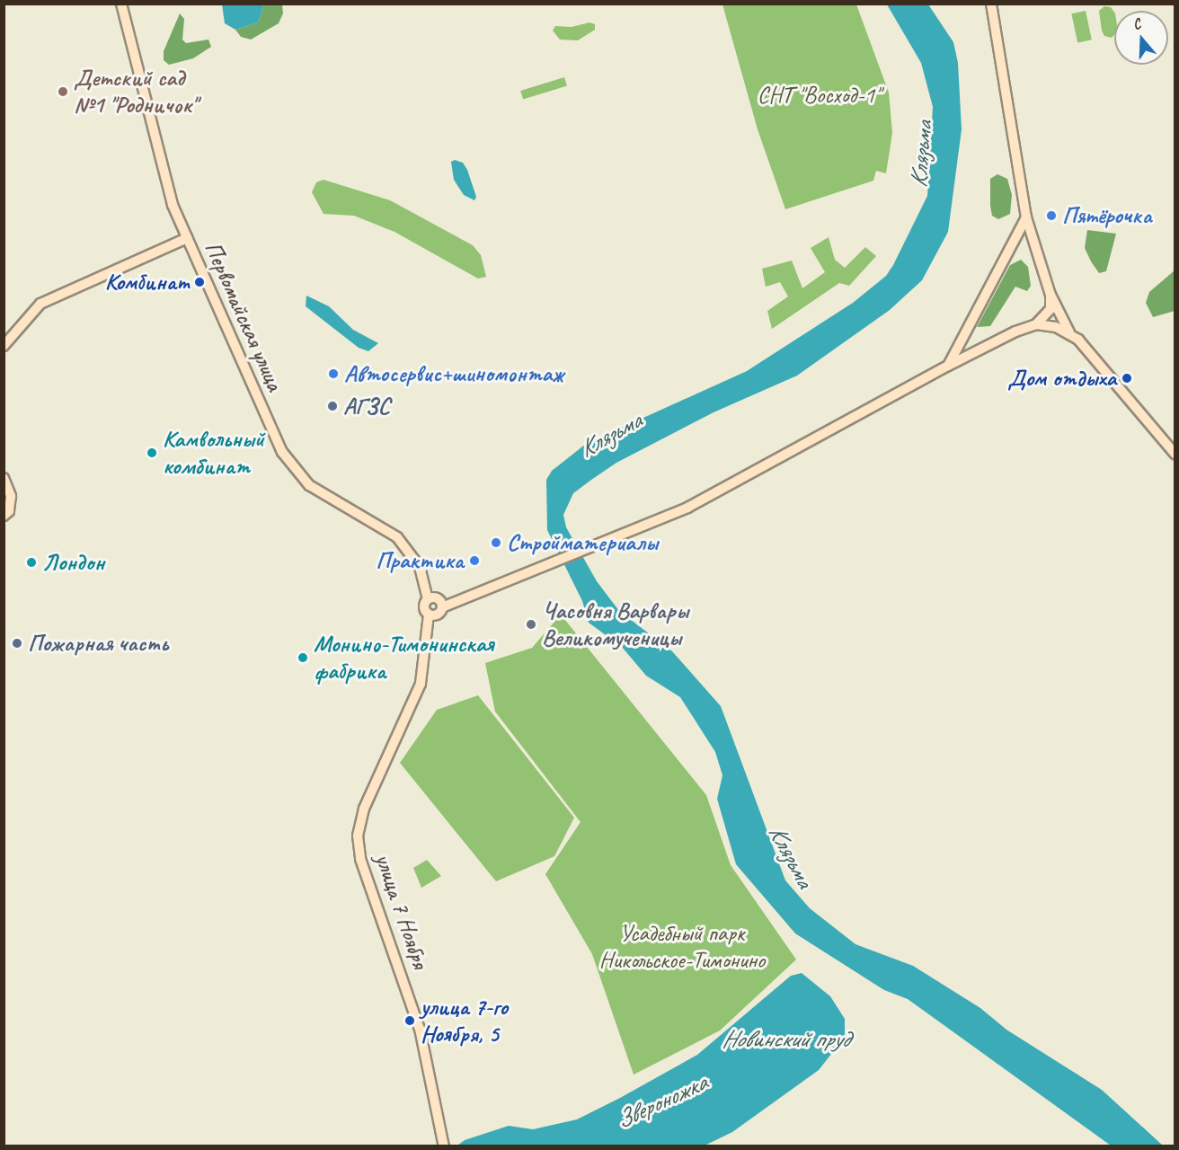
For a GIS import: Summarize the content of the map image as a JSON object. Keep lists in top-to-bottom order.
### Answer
{
  "streets": {
    "main road": ["Первомайская улица", "улица 7 Ноября"]
  },
  "crossings": [
    ["Первомайская улица", "улица 7 Ноября"]
  ],
  "water": ["Клязьма", "Новинский пруд", "Звероножка"],
  "parks": ["СНТ \"Восход-1\"", "Усадебный парк Никольское-Тимонино"],
  "places": [
    "Детский сад №1 \"Родничок\"",
    "Пятёрочка",
    "Комбинат",
    "Автосервис+шиномонтаж",
    "Дом отдыха",
    "АГЗС",
    "Камвольный комбинат",
    "Стройматериалы",
    "Практика",
    "Лондон",
    "Часовня Варвары Великомученицы",
    "Пожарная часть",
    "Монино-Тимонинская фабрика",
    "улица 7-го Ноября, 5"
  ],
  "north": "top"
}
